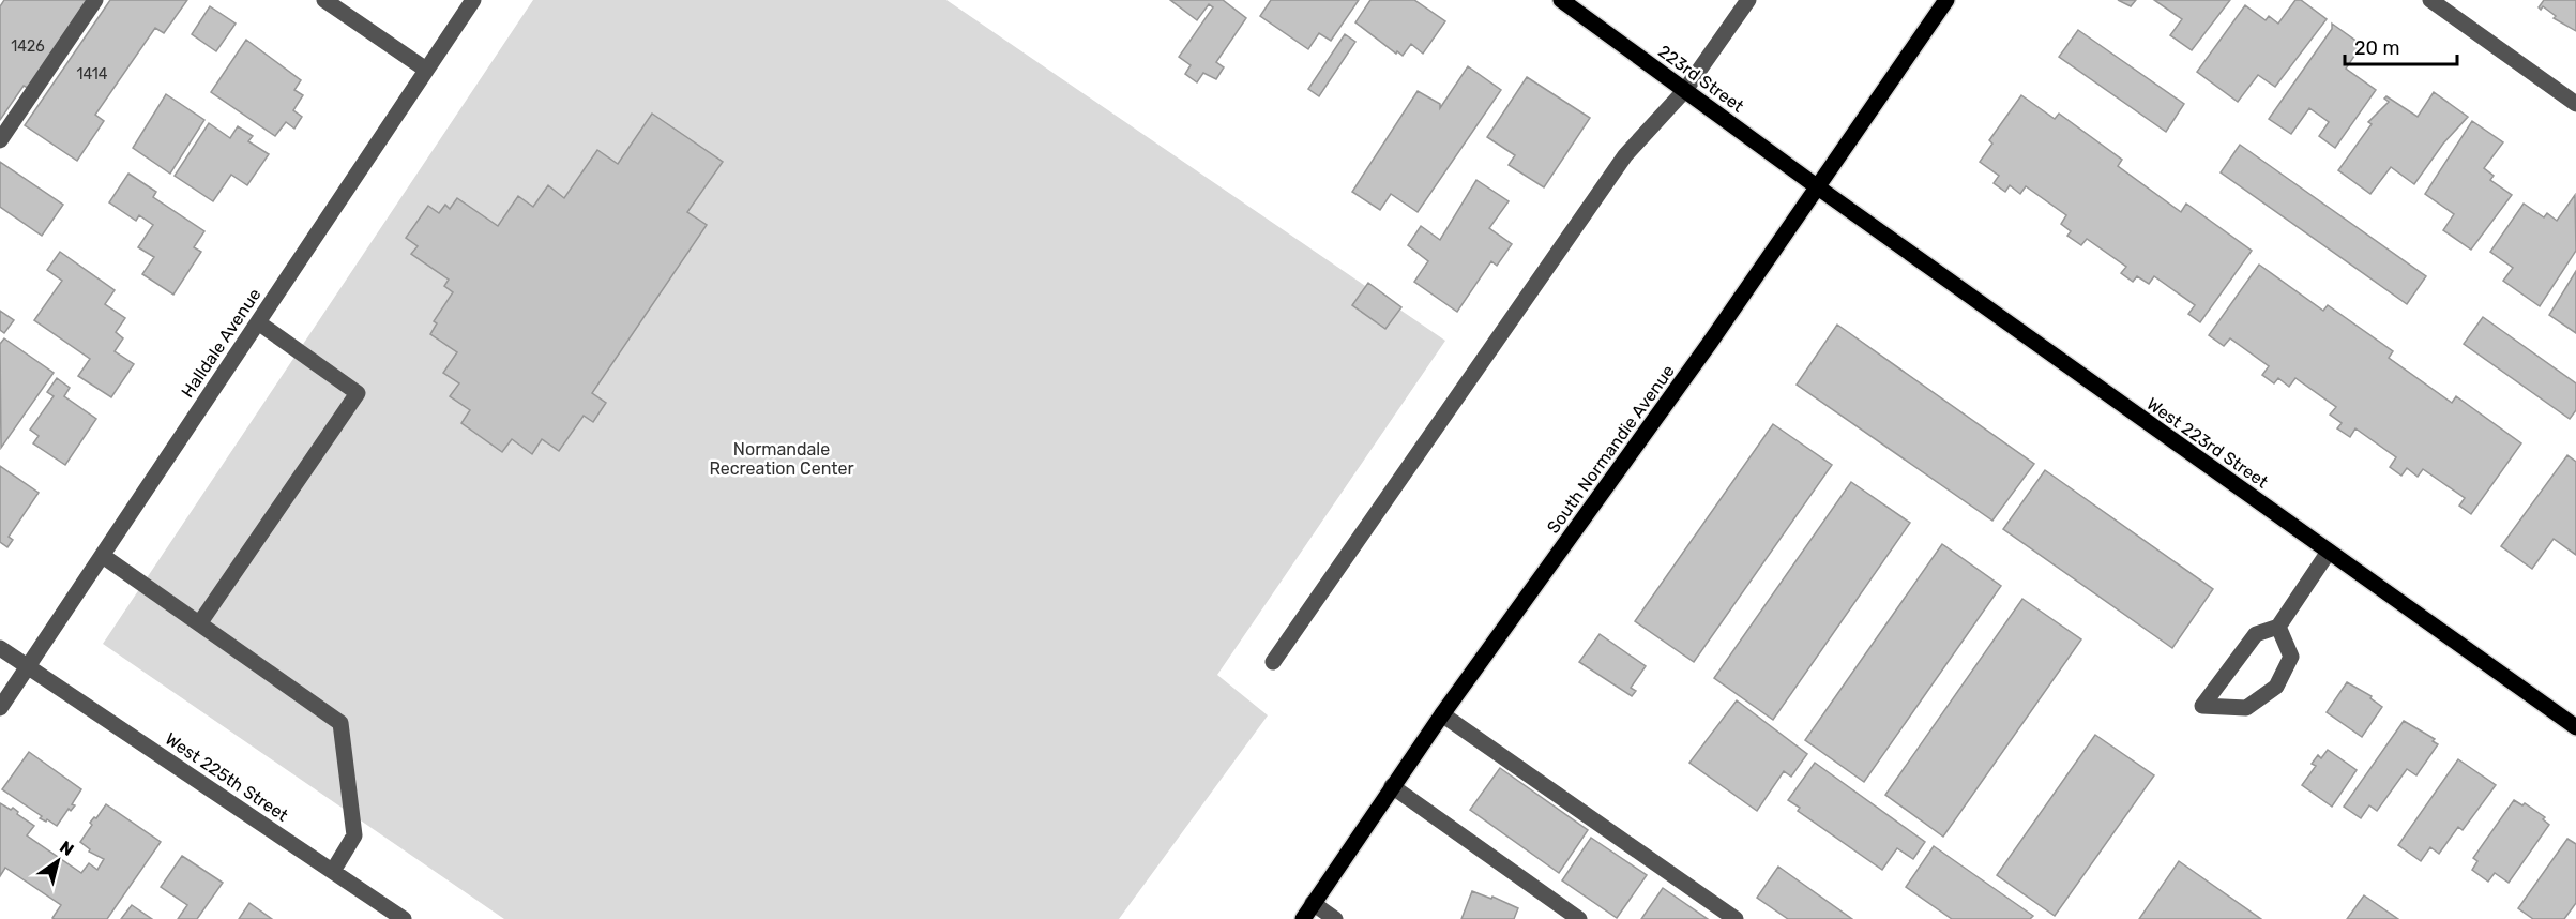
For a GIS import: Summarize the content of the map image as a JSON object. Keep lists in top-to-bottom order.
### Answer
{
  "streets": {
    "main road": ["223rd Street", "West 223rd Street", "South Normandie Avenue"],
    "street": ["Halldale Avenue", "West 225th Street"]
  },
  "crossings": [
    ["223rd Street", "West 223rd Street"],
    ["223rd Street", "South Normandie Avenue"],
    ["Halldale Avenue", "West 225th Street"],
    ["West 223rd Street", "South Normandie Avenue"]
  ],
  "parks": ["Normandale Recreation Center"],
  "house_numbers": ["1426", "1414"],
  "scale_bar": "20 m",
  "north": "top right"
}
